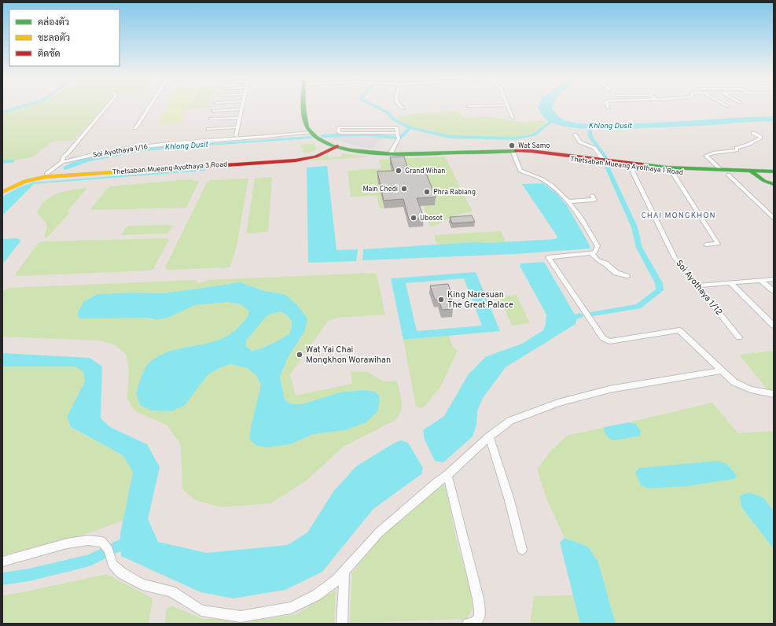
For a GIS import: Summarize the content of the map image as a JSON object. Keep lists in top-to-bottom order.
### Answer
{
  "streets": {
    "main road": ["Thetsaban Mueang Ayothaya 1 Road", "Thetsaban Mueang Ayothaya 3 Road"],
    "street": ["Soi Ayothaya 1/16", "Soi Ayothaya 1/12"]
  },
  "crossings": [
    ["Soi Ayothaya 1/16", "Thetsaban Mueang Ayothaya 1 Road"],
    ["Thetsaban Mueang Ayothaya 1 Road", "Thetsaban Mueang Ayothaya 3 Road"],
    ["Thetsaban Mueang Ayothaya 1 Road", "Soi Ayothaya 1/12"]
  ],
  "districts": ["CHAI MONGKHON"],
  "water": ["Khlong Dusit"],
  "places": [
    "Wat Samo",
    "Grand Wihan",
    "Main Chedi",
    "Phra Rabiang",
    "Ubosot",
    "King Naresuan The Great Palace",
    "Wat Yai Chai Mongkhon Worawihan"
  ],
  "legend": ["คล่องตัว", "ชะลอตัว", "ติดขัด"]
}
